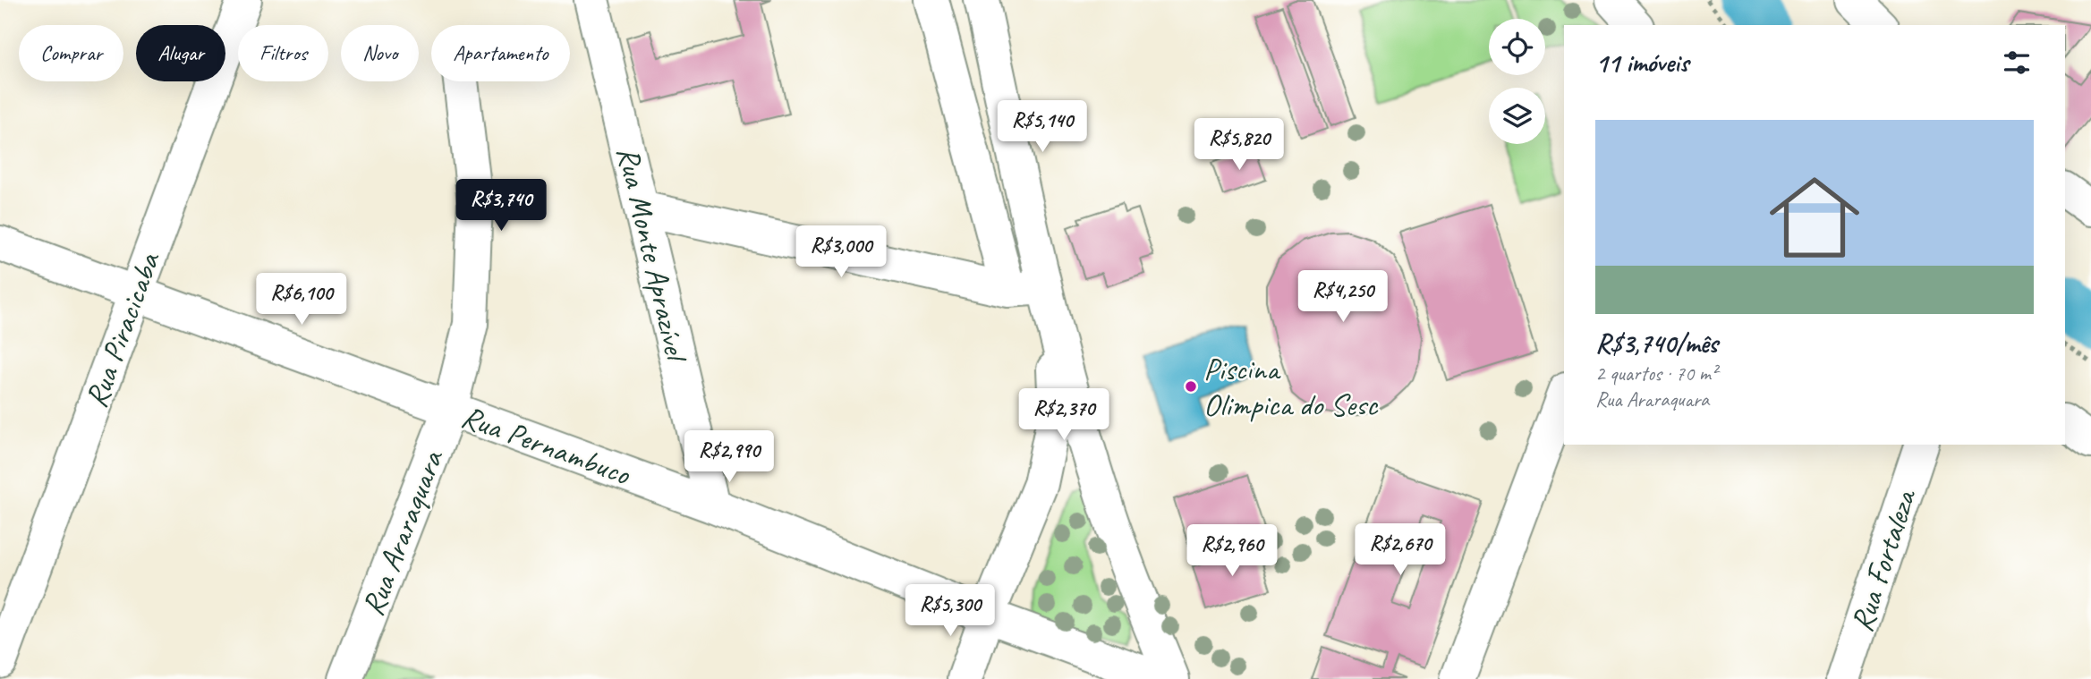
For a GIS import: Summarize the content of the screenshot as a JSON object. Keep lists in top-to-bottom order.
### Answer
{
  "streets": {
    "street": [
      "Rua Monte Aprazível",
      "Rua Piracicaba",
      "Rua Pernambuco",
      "Rua Araraquara",
      "Rua Fortaleza"
    ]
  },
  "crossings": [
    ["Rua Monte Aprazível", "Rua Pernambuco"],
    ["Rua Piracicaba", "Rua Pernambuco"],
    ["Rua Pernambuco", "Rua Araraquara"]
  ],
  "places": ["Piscina Olimpica do Sesc"],
  "page": {
    "chip": [
      "Comprar",
      "Alugar",
      "Filtros",
      "Novo",
      "Apartamento"
    ],
    "heading": "11 imóveis",
    "price": [
      "R$5,140",
      "R$5,820",
      "R$3,740",
      "R$3,000",
      "R$4,250",
      "R$6,100",
      "R$2,370",
      "R$2,990",
      "R$2,670",
      "R$2,960",
      "R$5,300"
    ],
    "list": [
      {
        "name": "R$3,740/mês",
        "note": "2 quartos · 70 m² · Rua Araraquara"
      }
    ]
  }
}
